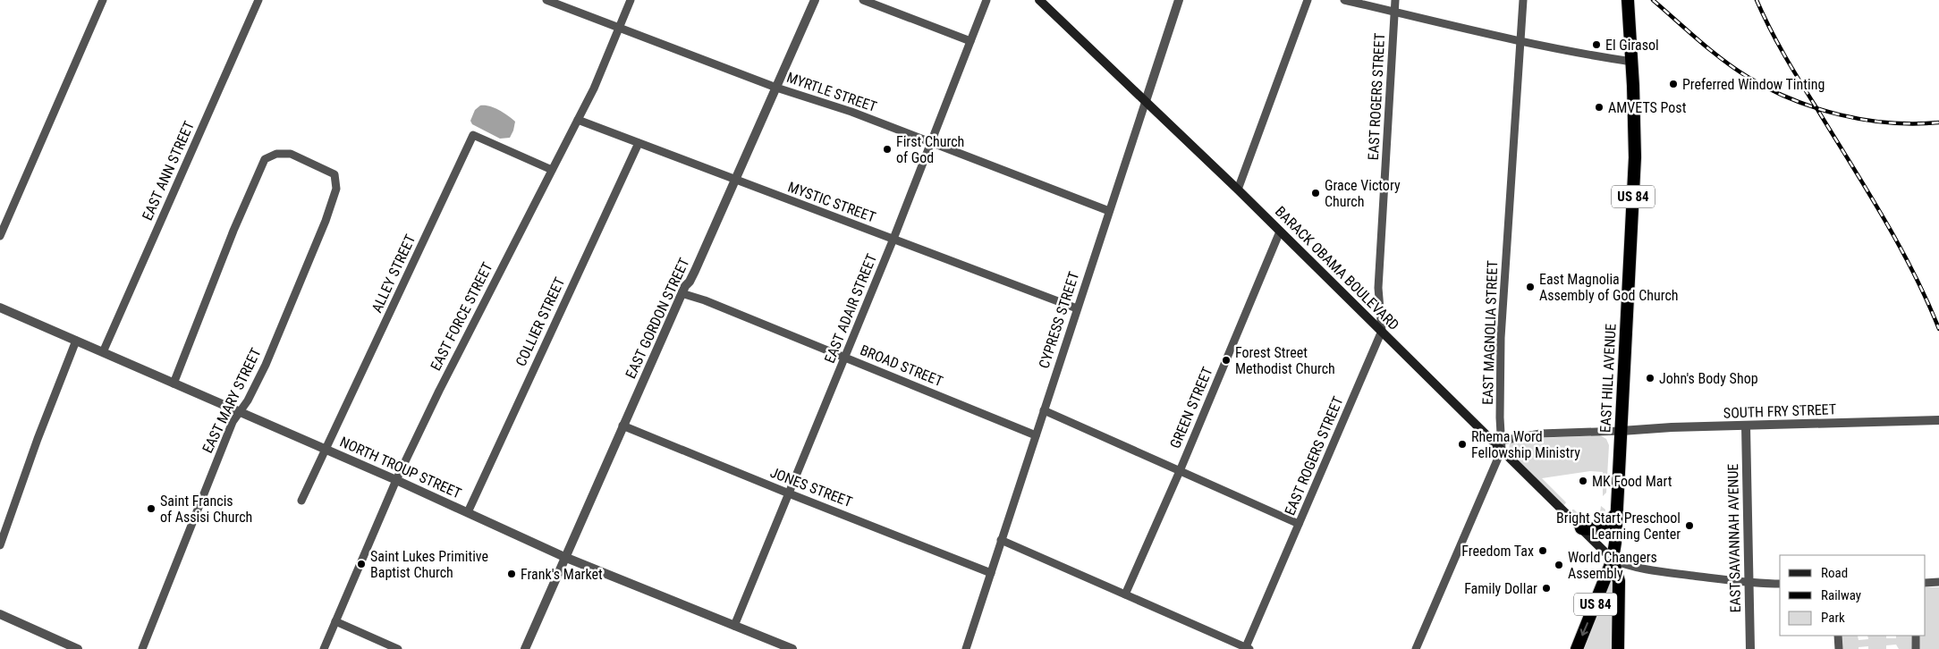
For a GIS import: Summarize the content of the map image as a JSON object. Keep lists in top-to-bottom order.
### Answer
{
  "streets": {
    "highway": ["US 84", "EAST HILL AVENUE"],
    "main road": ["BARACK OBAMA BOULEVARD"],
    "street": [
      "MYRTLE STREET",
      "EAST ROGERS STREET",
      "EAST ANN STREET",
      "MYSTIC STREET",
      "ALLEY STREET",
      "EAST ADAIR STREET",
      "EAST FORCE STREET",
      "EAST GORDON STREET",
      "CYPRESS STREET",
      "COLLIER STREET",
      "EAST MAGNOLIA STREET",
      "BROAD STREET",
      "EAST MARY STREET",
      "GREEN STREET",
      "SOUTH FRY STREET",
      "NORTH TROUP STREET",
      "JONES STREET",
      "EAST SAVANNAH AVENUE"
    ]
  },
  "crossings": [
    ["MYRTLE STREET", "EAST ADAIR STREET"],
    ["MYRTLE STREET", "EAST FORCE STREET"],
    ["MYRTLE STREET", "EAST GORDON STREET"],
    ["MYRTLE STREET", "CYPRESS STREET"],
    ["EAST ROGERS STREET", "BARACK OBAMA BOULEVARD"],
    ["EAST ANN STREET", "NORTH TROUP STREET"],
    ["US 84", "BARACK OBAMA BOULEVARD"],
    ["US 84", "EAST HILL AVENUE"],
    ["MYSTIC STREET", "EAST ADAIR STREET"],
    ["MYSTIC STREET", "EAST FORCE STREET"],
    ["MYSTIC STREET", "EAST GORDON STREET"],
    ["MYSTIC STREET", "CYPRESS STREET"],
    ["MYSTIC STREET", "COLLIER STREET"],
    ["BARACK OBAMA BOULEVARD", "CYPRESS STREET"],
    ["BARACK OBAMA BOULEVARD", "EAST MAGNOLIA STREET"],
    ["BARACK OBAMA BOULEVARD", "EAST HILL AVENUE"],
    ["BARACK OBAMA BOULEVARD", "GREEN STREET"],
    ["ALLEY STREET", "EAST FORCE STREET"],
    ["ALLEY STREET", "NORTH TROUP STREET"],
    ["EAST ADAIR STREET", "BROAD STREET"],
    ["EAST ADAIR STREET", "NORTH TROUP STREET"],
    ["EAST ADAIR STREET", "JONES STREET"],
    ["EAST FORCE STREET", "NORTH TROUP STREET"],
    ["EAST GORDON STREET", "BROAD STREET"],
    ["EAST GORDON STREET", "NORTH TROUP STREET"],
    ["EAST GORDON STREET", "JONES STREET"],
    ["CYPRESS STREET", "BROAD STREET"],
    ["CYPRESS STREET", "JONES STREET"],
    ["COLLIER STREET", "NORTH TROUP STREET"],
    ["EAST HILL AVENUE", "SOUTH FRY STREET"],
    ["EAST MARY STREET", "NORTH TROUP STREET"],
    ["SOUTH FRY STREET", "EAST SAVANNAH AVENUE"]
  ],
  "places": [
    "El Girasol",
    "Preferred Window Tinting",
    "AMVETS Post",
    "First Church of God",
    "Grace Victory Church",
    "East Magnolia Assembly of God Church",
    "Forest Street Methodist Church",
    "John's Body Shop",
    "Rhema Word Fellowship Ministry",
    "MK Food Mart",
    "Saint Francis of Assisi Church",
    "Bright Start Preschool Learning Center",
    "Freedom Tax",
    "Saint Lukes Primitive Baptist Church",
    "World Changers Assembly",
    "Frank's Market",
    "Family Dollar"
  ],
  "legend": ["Road", "Railway", "Park"]
}
